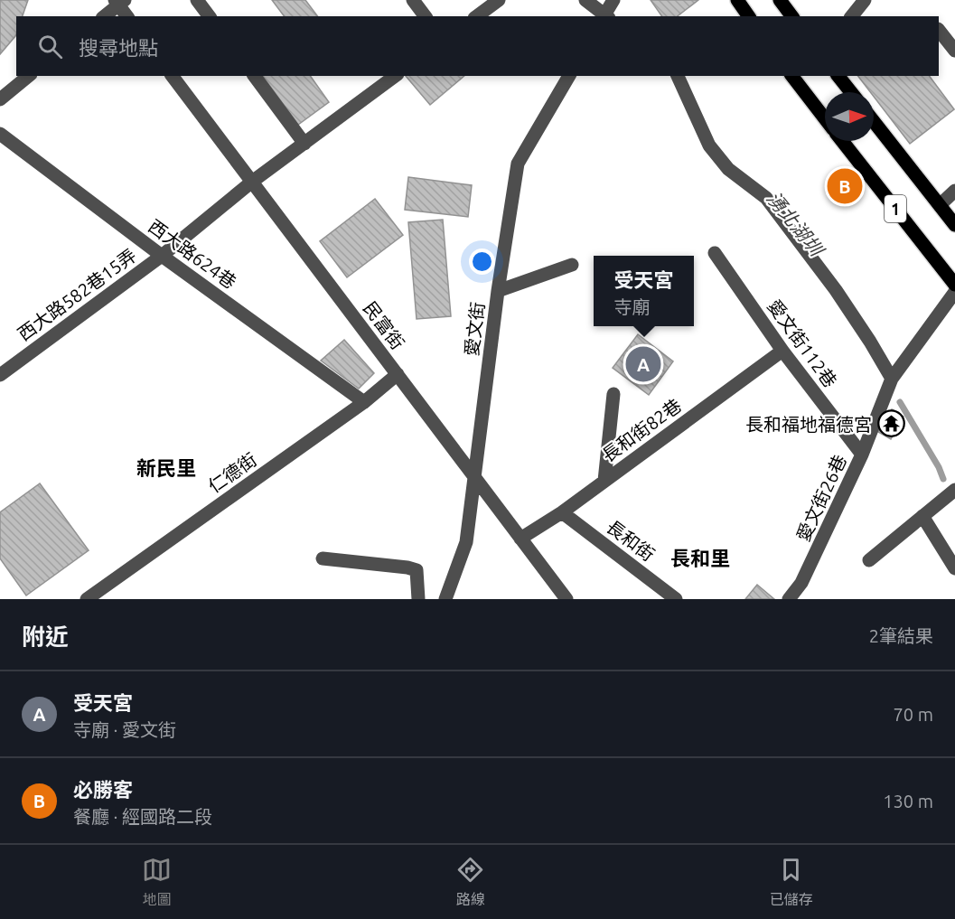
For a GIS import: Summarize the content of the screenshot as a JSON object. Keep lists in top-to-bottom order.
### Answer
{
  "streets": {
    "main road": ["1"],
    "street": [
      "西大路624巷",
      "西大路582巷15弄",
      "民富街",
      "愛文街",
      "愛文街112巷",
      "長和街82巷",
      "仁德街",
      "愛文街26巷",
      "長和街"
    ]
  },
  "crossings": [
    ["西大路624巷", "西大路582巷15弄"],
    ["西大路624巷", "仁德街"],
    ["西大路582巷15弄", "民富街"],
    ["民富街", "愛文街"],
    ["民富街", "長和街82巷"],
    ["民富街", "仁德街"],
    ["愛文街112巷", "長和街82巷"],
    ["愛文街112巷", "愛文街26巷"],
    ["長和街82巷", "長和街"]
  ],
  "districts": ["新民里", "長和里"],
  "water": ["湧北湖圳"],
  "places": {
    "temple": ["長和福地福德宮"]
  },
  "north": "right",
  "page": {
    "search": "搜尋地點",
    "pins": ["B", "A"],
    "popup": ["受天宮", "寺廟"],
    "heading": ["附近", "2筆結果"],
    "list": [
      {
        "mark": "A",
        "name": "受天宮",
        "note": "寺廟 · 愛文街",
        "value": "70 m"
      },
      {
        "mark": "B",
        "name": "必勝客",
        "note": "餐廳 · 經國路二段",
        "value": "130 m"
      }
    ],
    "nav": ["地圖", "路線", "已儲存"]
  }
}
